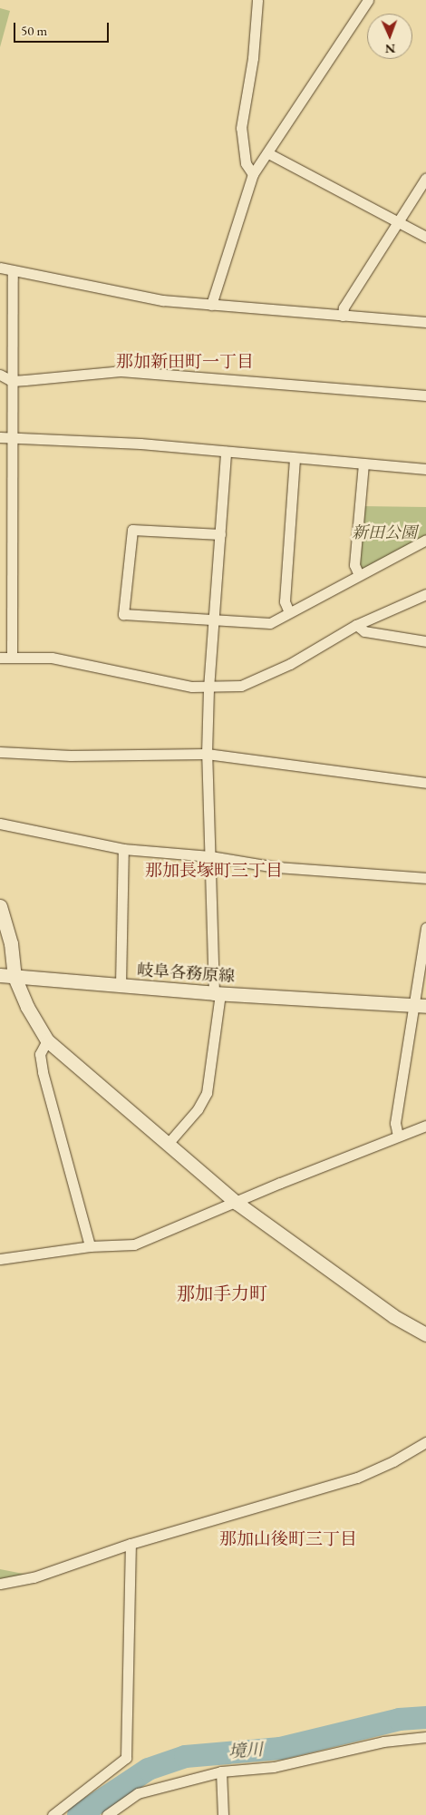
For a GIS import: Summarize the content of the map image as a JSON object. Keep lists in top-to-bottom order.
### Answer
{
  "streets": {
    "street": ["岐阜各務原線"]
  },
  "districts": [
    "那加新田町一丁目",
    "那加長塚町三丁目",
    "那加手力町",
    "那加山後町三丁目"
  ],
  "water": ["境川"],
  "parks": ["新田公園"],
  "scale_bar": "50 m",
  "north": "bottom"
}
